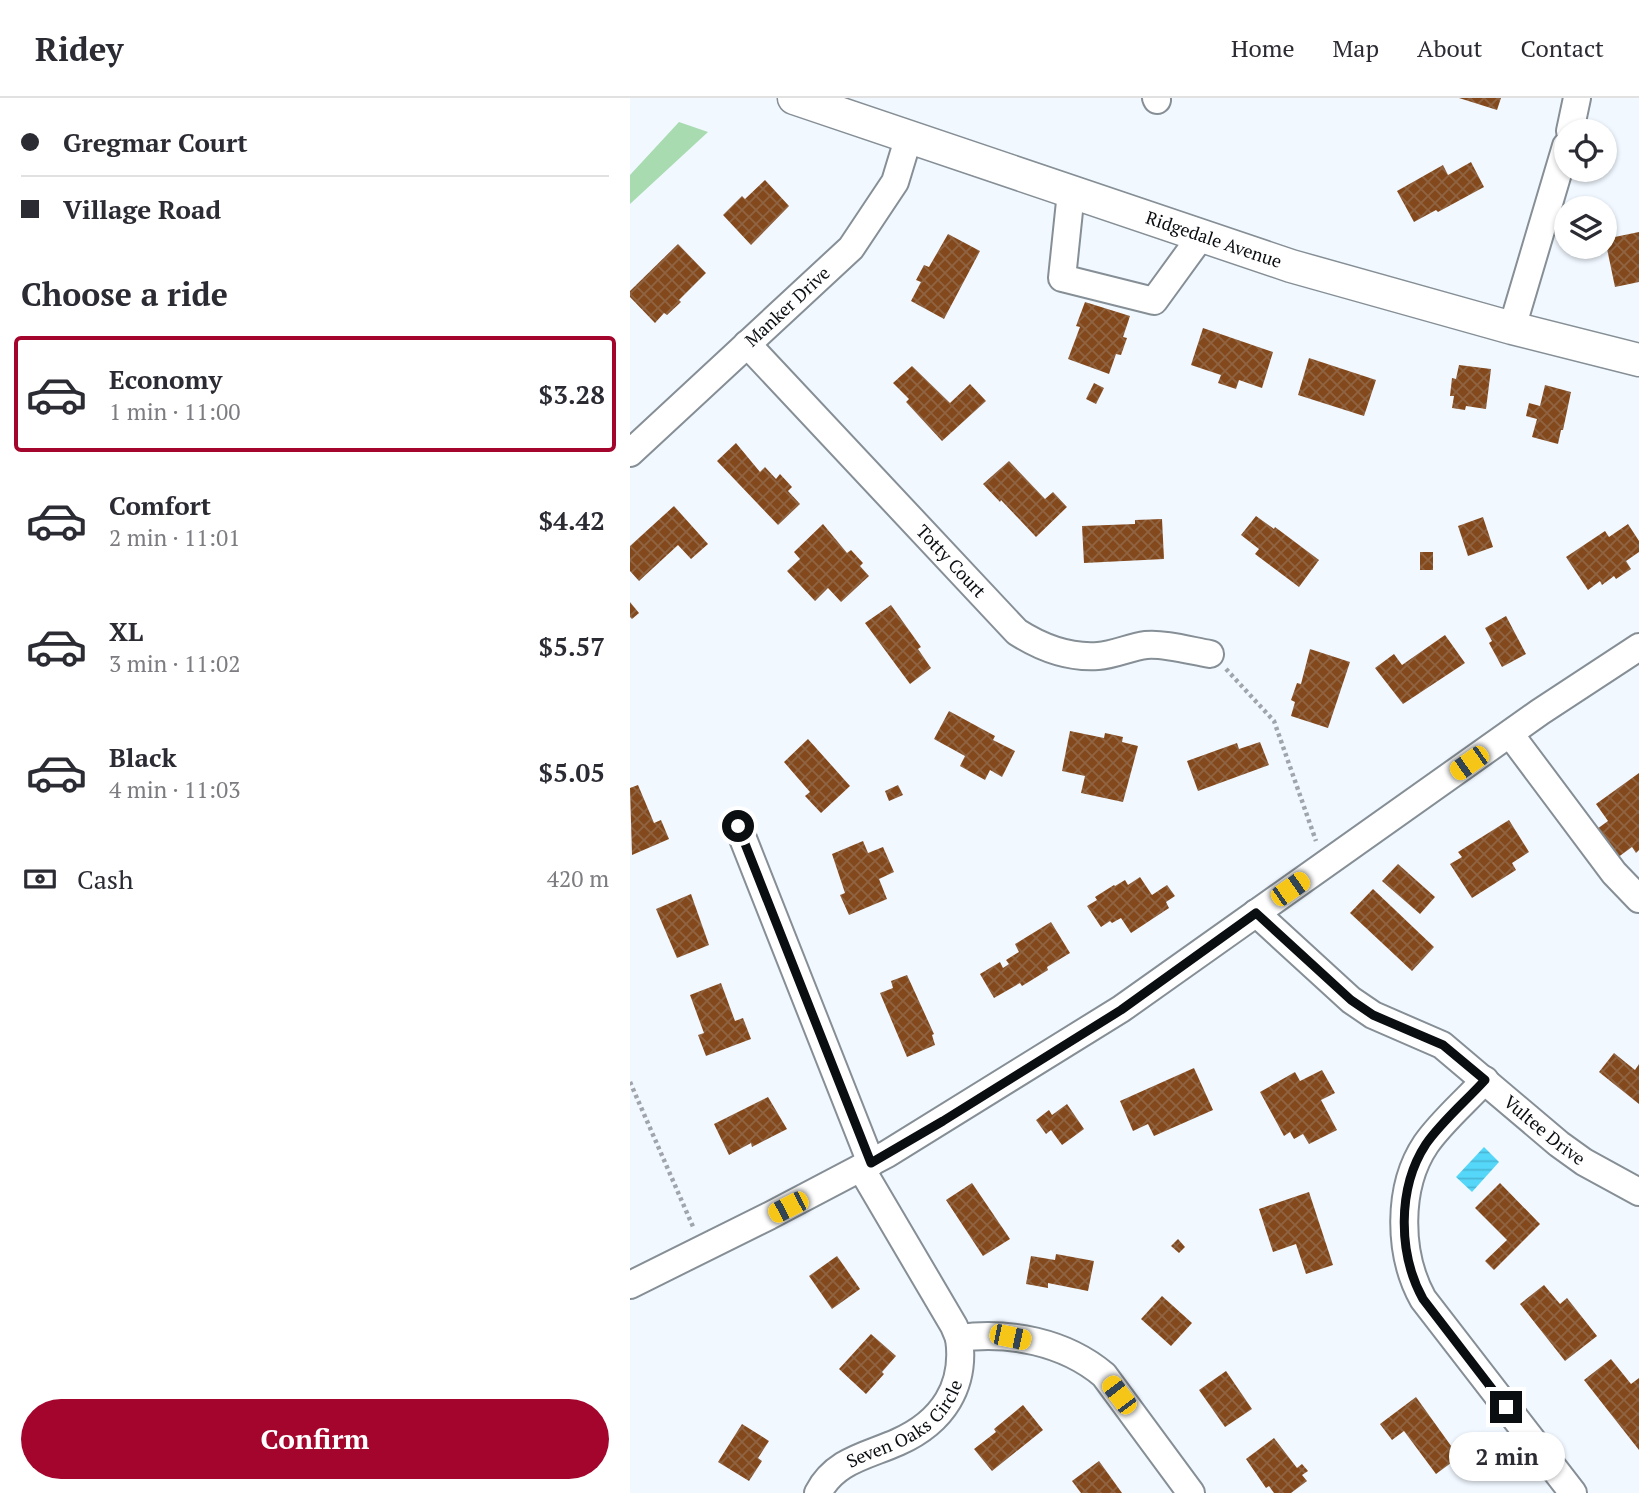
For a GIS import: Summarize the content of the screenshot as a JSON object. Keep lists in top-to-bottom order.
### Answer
{
  "streets": {
    "main road": ["Ridgedale Avenue"],
    "street": [
      "Manker Drive",
      "Totty Court",
      "Vultee Drive",
      "Seven Oaks Circle"
    ]
  },
  "crossings": [
    ["Ridgedale Avenue", "Manker Drive"],
    ["Manker Drive", "Totty Court"]
  ],
  "page": {
    "header": "Ridey",
    "nav": [
      "Home",
      "Map",
      "About",
      "Contact"
    ],
    "banner": ["Gregmar Court", "Village Road"],
    "heading": "Choose a ride",
    "list": [
      {
        "name": "Economy",
        "note": "1 min · 11:00",
        "value": "$3.28"
      },
      {
        "name": "Comfort",
        "note": "2 min · 11:01",
        "value": "$4.42"
      },
      {
        "name": "XL",
        "note": "3 min · 11:02",
        "value": "$5.57"
      },
      {
        "name": "Black",
        "note": "4 min · 11:03",
        "value": "$5.05"
      }
    ],
    "pay": ["Cash", "420 m"],
    "buttons": "Confirm",
    "bubble": "2 min"
  }
}
